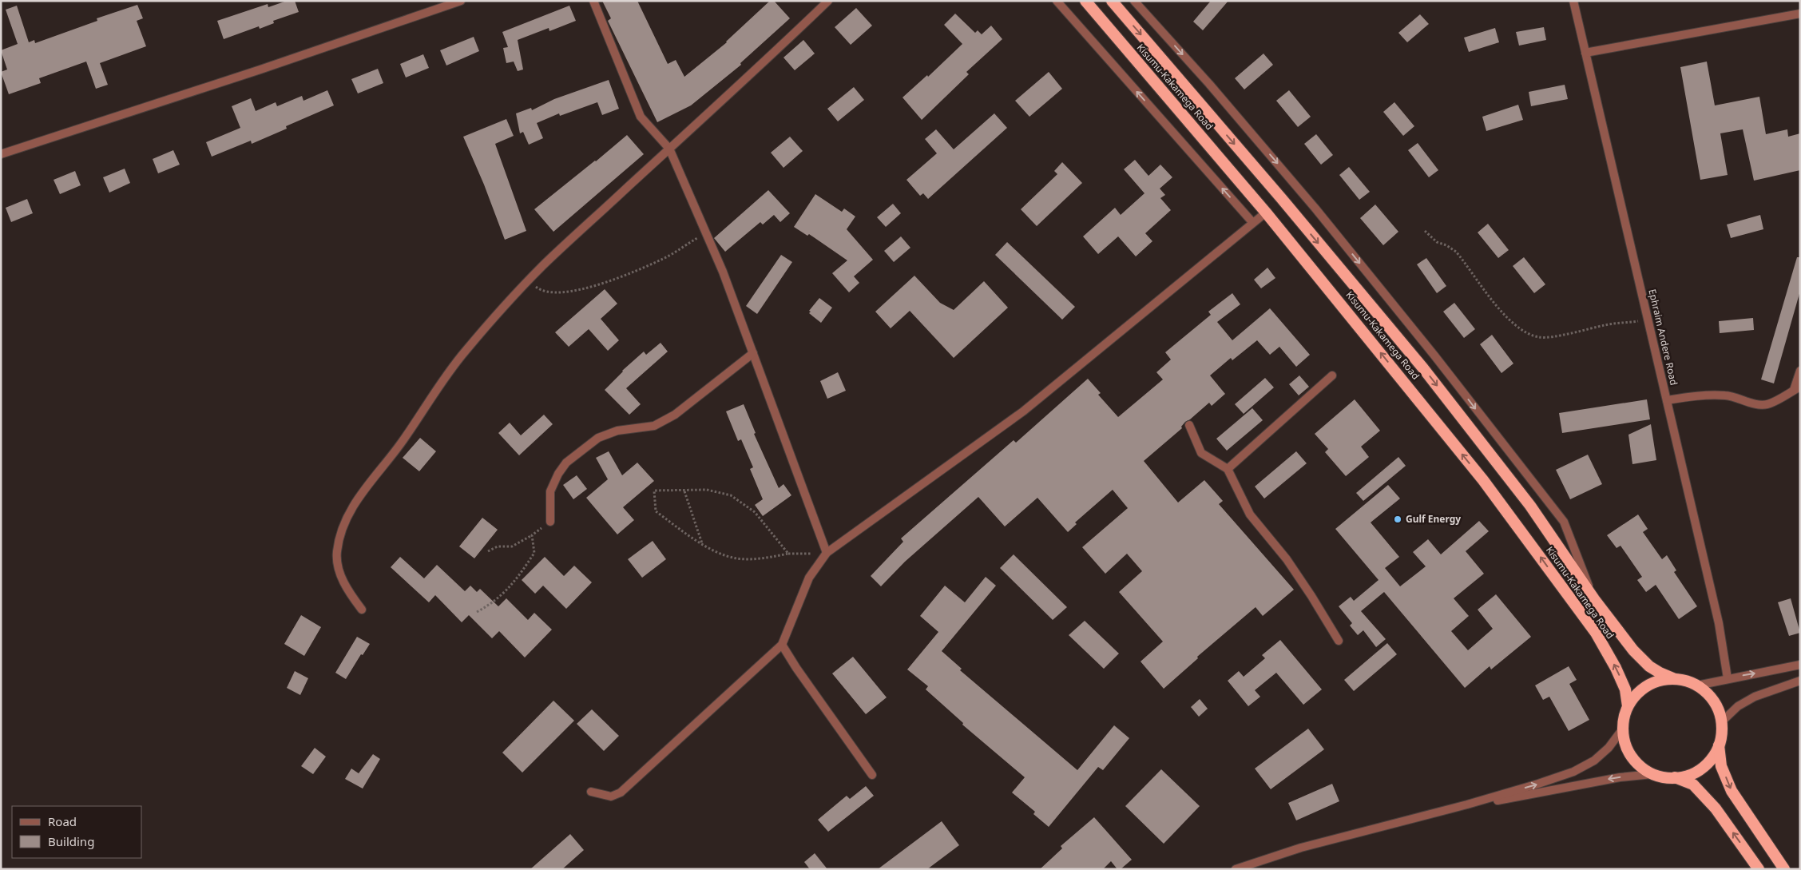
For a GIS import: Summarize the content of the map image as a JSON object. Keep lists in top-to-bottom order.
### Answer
{
  "streets": {
    "highway": ["Kisumu-Kakamega Road"],
    "street": ["Ephraim Andere Road"]
  },
  "places": ["Gulf Energy"],
  "legend": ["Road", "Building"]
}
